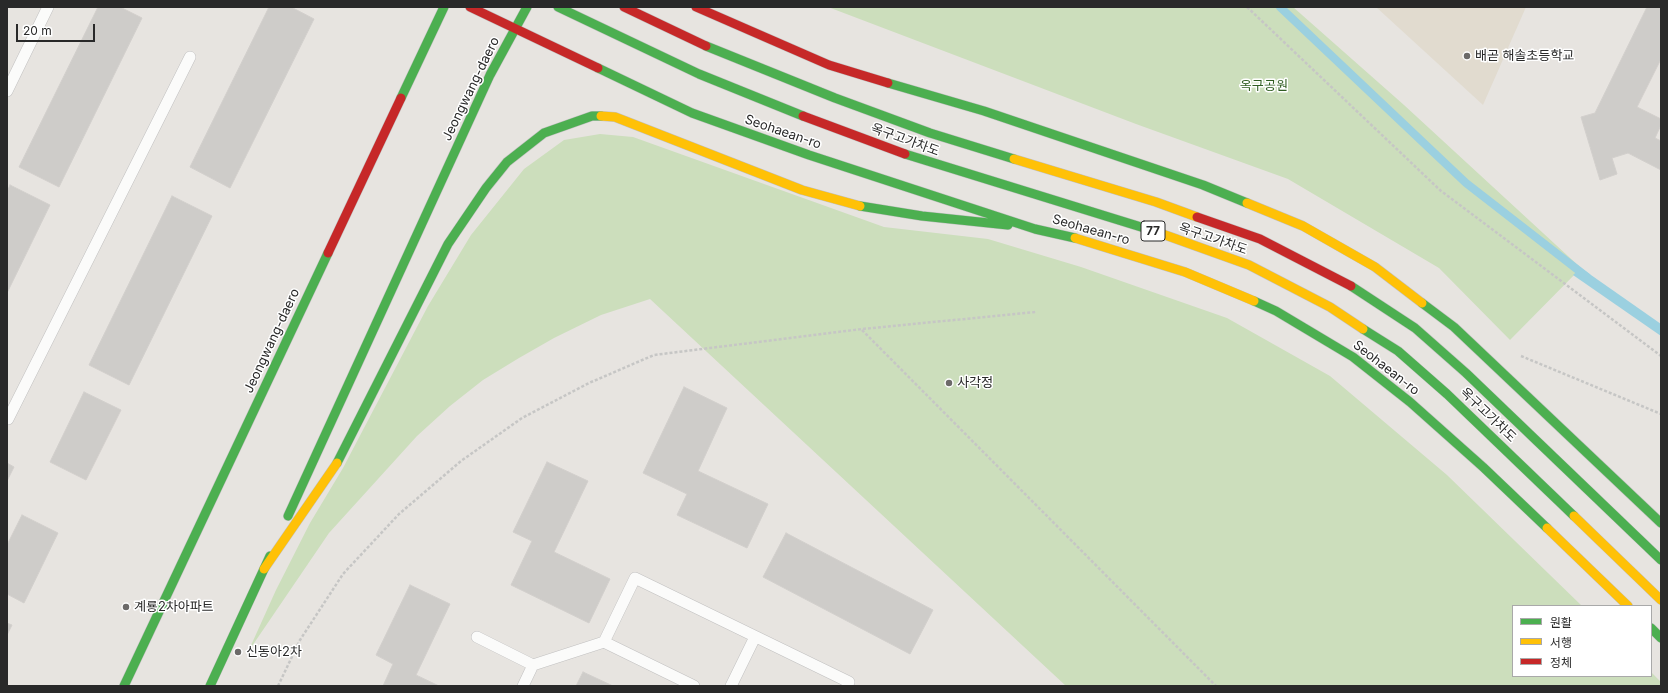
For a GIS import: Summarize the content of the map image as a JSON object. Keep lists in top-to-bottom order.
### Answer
{
  "streets": {
    "main road": [
      "Jeongwang-daero",
      "Seohaean-ro",
      "옥구고가차도",
      "77"
    ]
  },
  "crossings": [
    ["Jeongwang-daero", "Seohaean-ro"]
  ],
  "parks": ["옥구공원"],
  "places": [
    "배곧 해솔초등학교",
    "사각정",
    "계룡2차아파트",
    "신동아2차"
  ],
  "legend": ["원활", "서행", "정체"],
  "scale_bar": "20 m"
}
